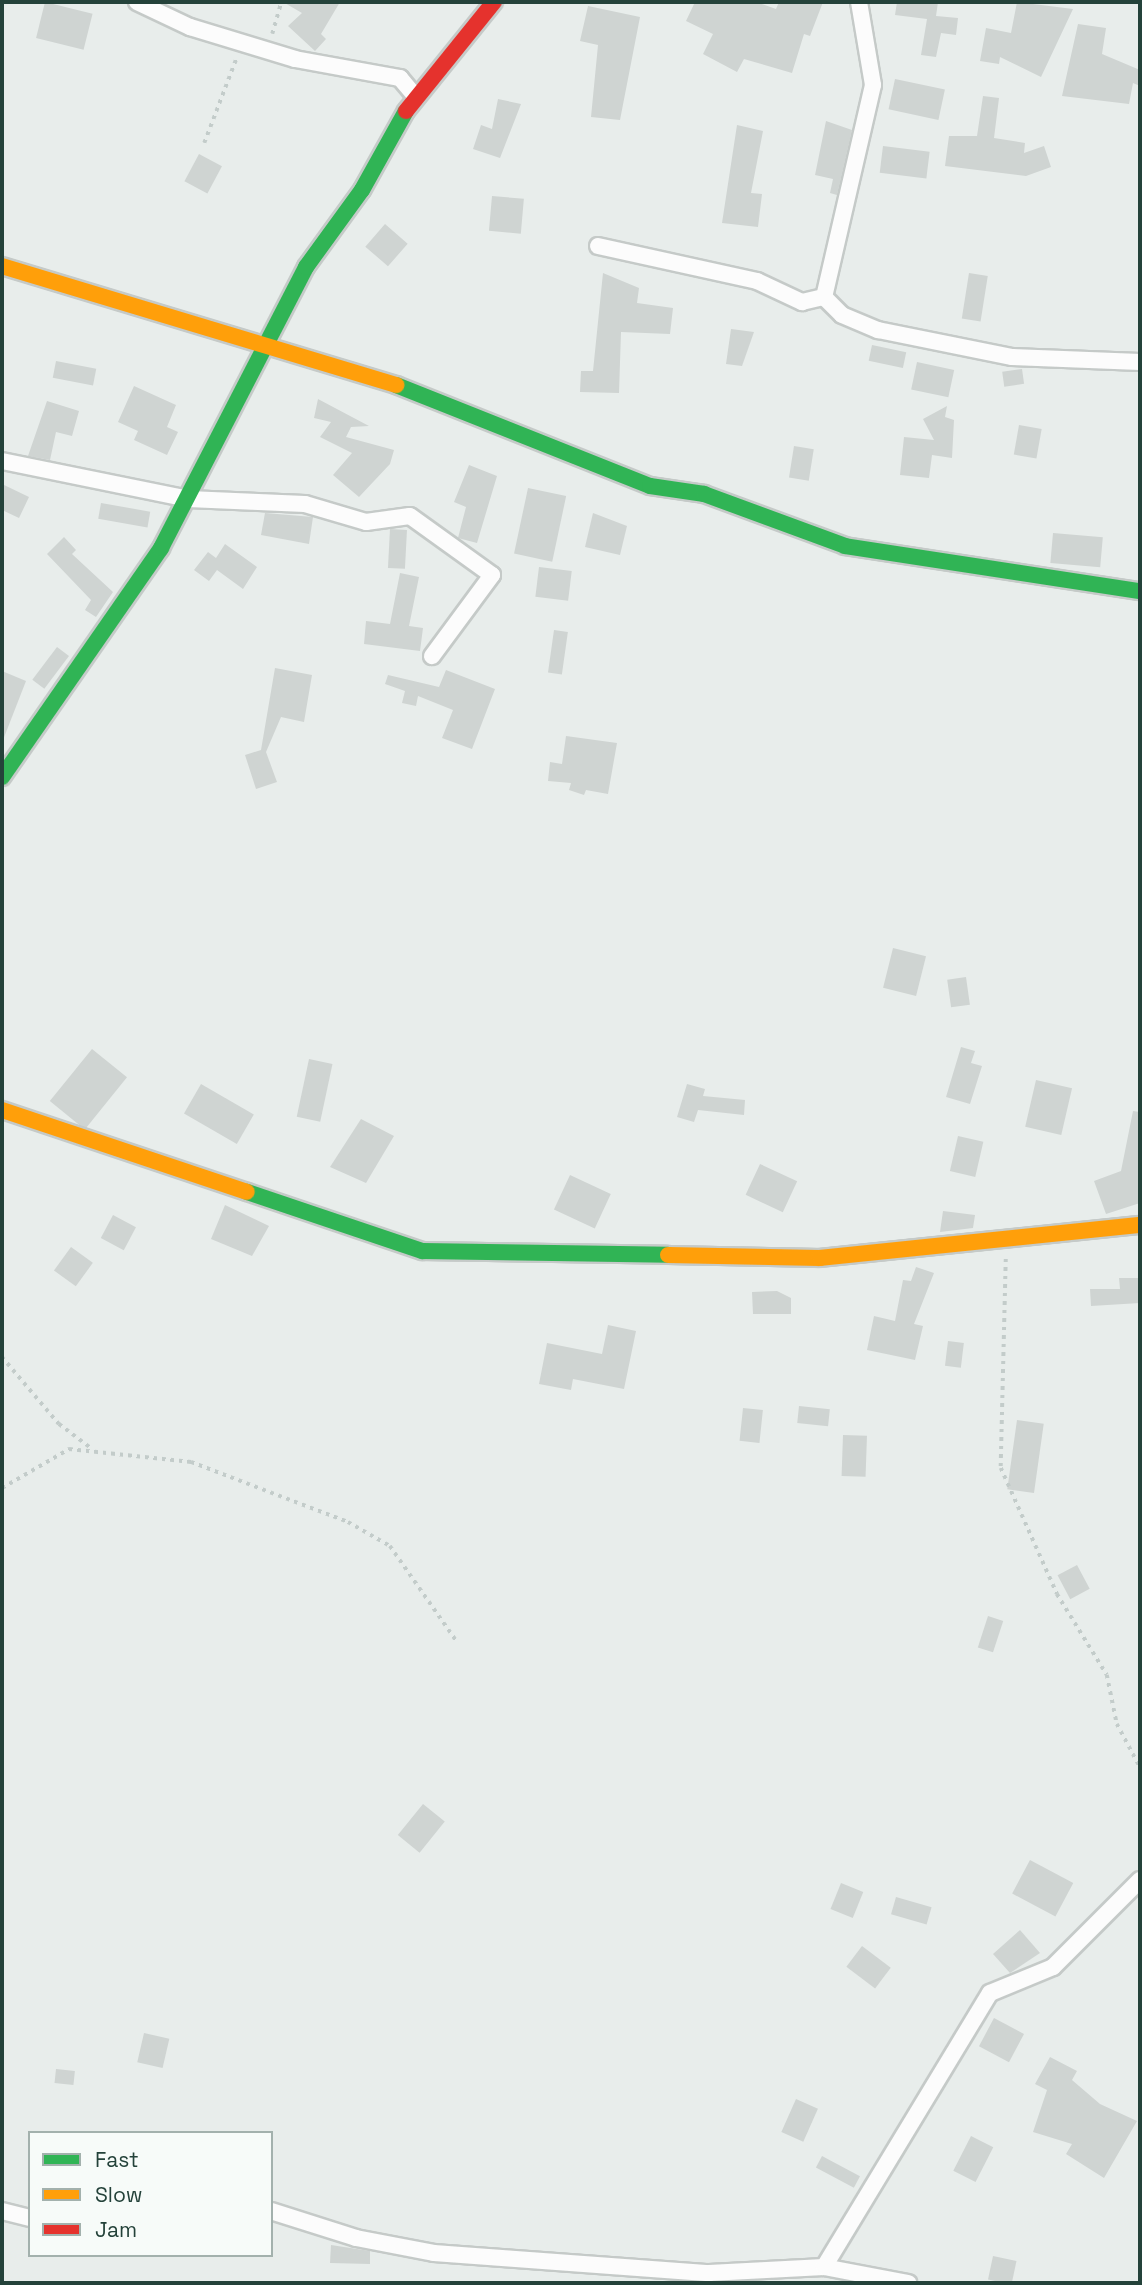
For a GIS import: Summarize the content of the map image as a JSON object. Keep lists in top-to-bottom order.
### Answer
{
  "legend": ["Fast", "Slow", "Jam"]
}
